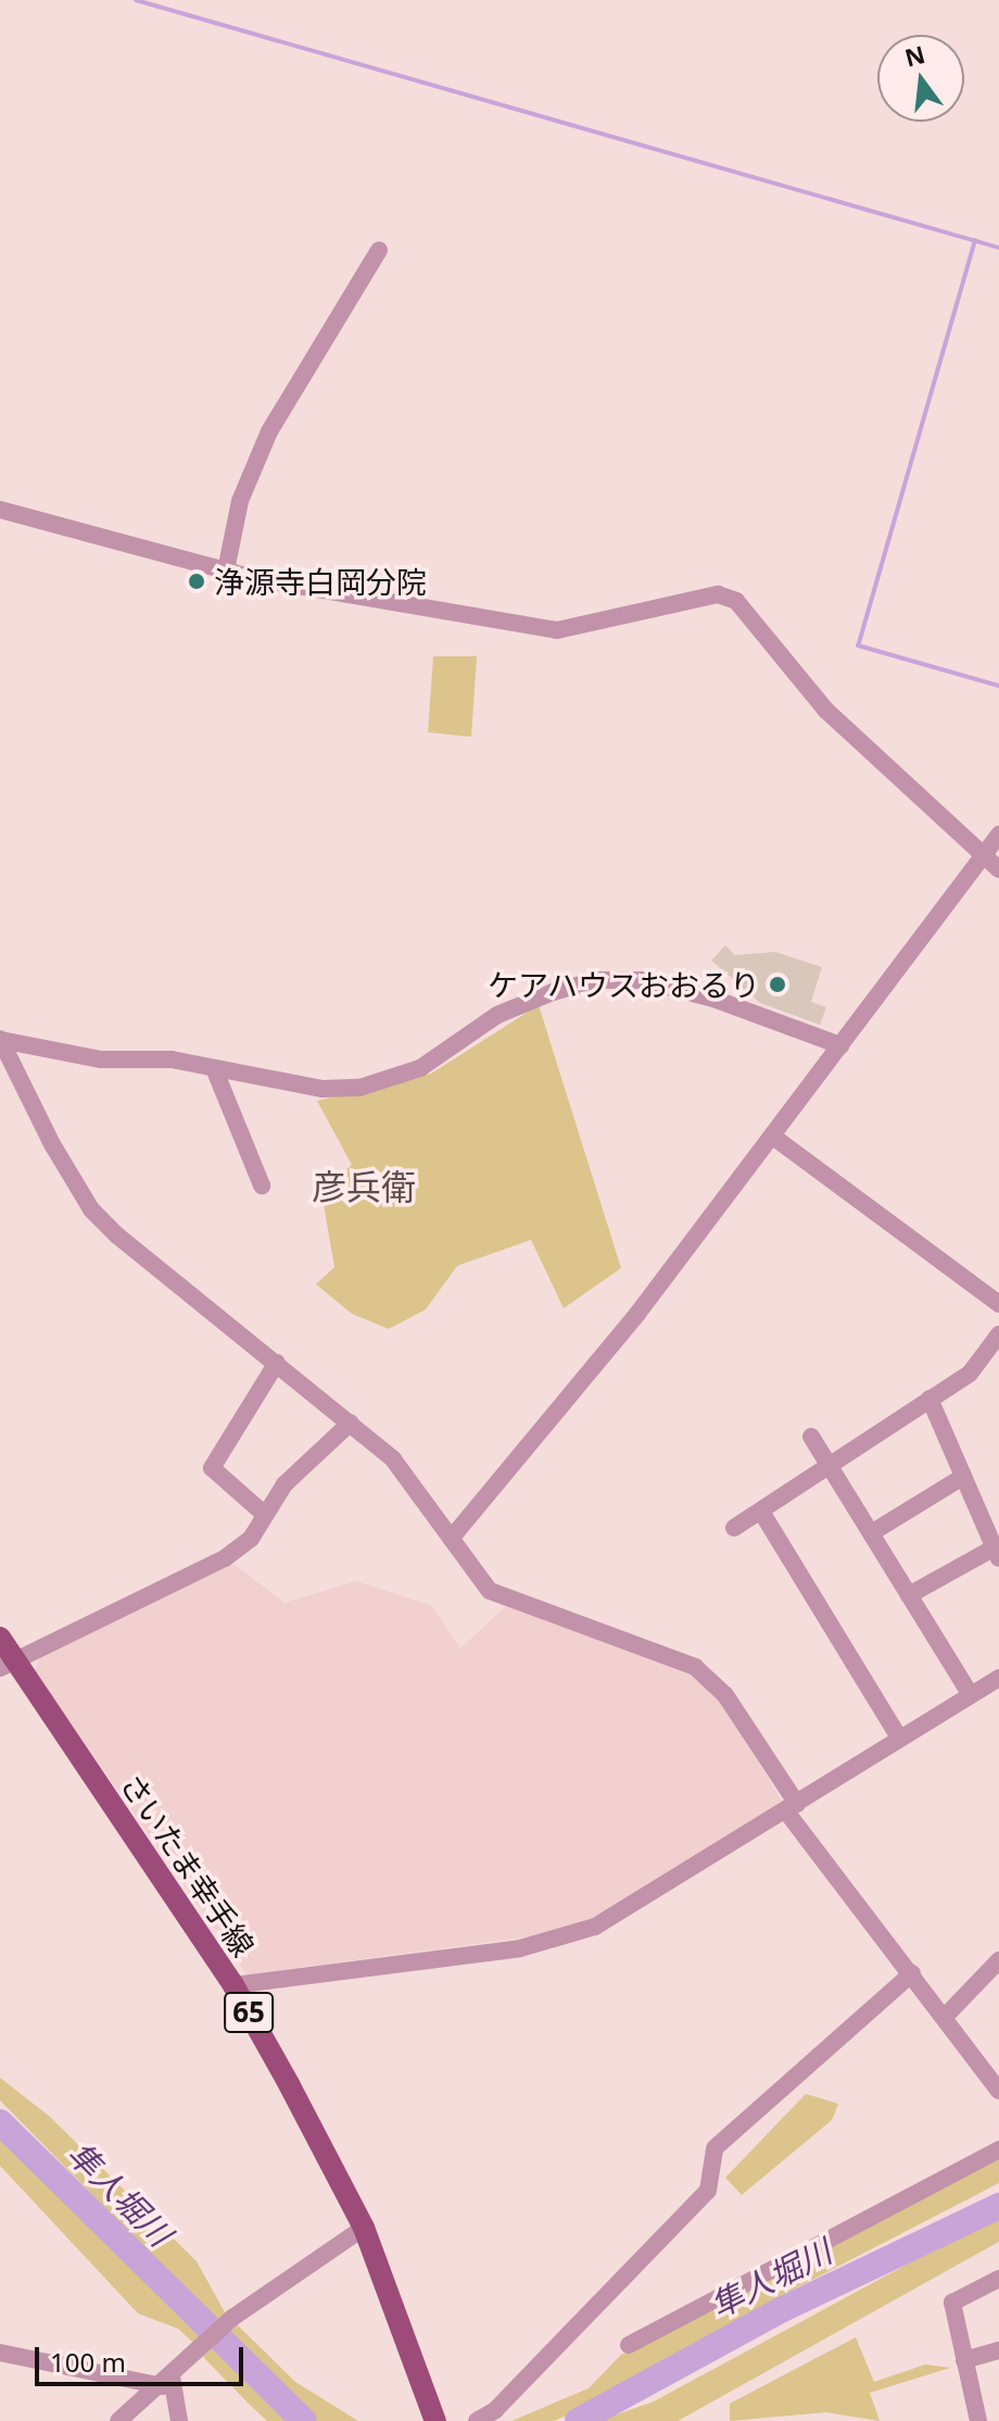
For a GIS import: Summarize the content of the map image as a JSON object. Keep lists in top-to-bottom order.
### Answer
{
  "streets": {
    "main road": ["さいたま幸手線", "65"]
  },
  "districts": ["彦兵衛"],
  "water": ["隼人堀川"],
  "places": ["浄源寺白岡分院", "ケアハウスおおるり"],
  "scale_bar": "100 m",
  "north": "top"
}
